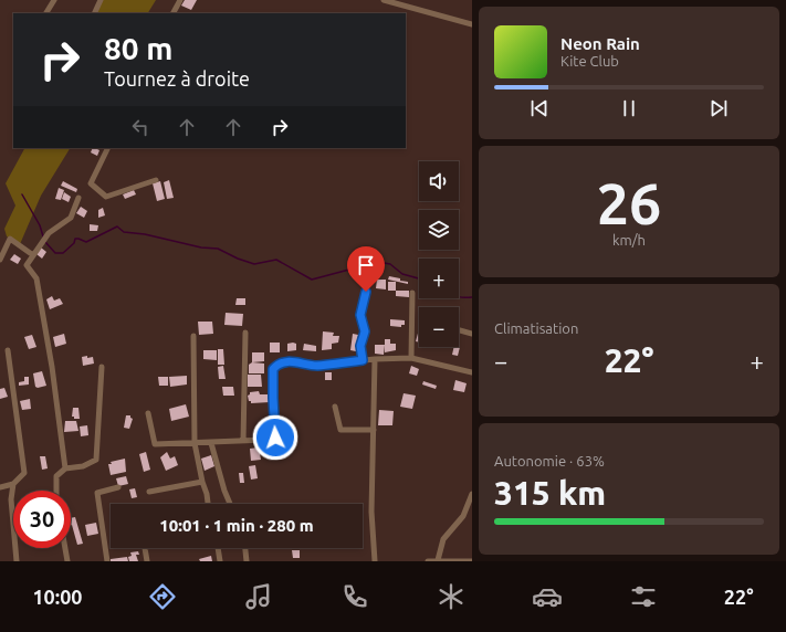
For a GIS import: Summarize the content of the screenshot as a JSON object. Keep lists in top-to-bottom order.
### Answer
{
  "page": {
    "turn": ["80 m", "Tournez à droite"],
    "song": ["Neon Rain", "Kite Club"],
    "tile": [
      ["26", "km/h"],
      "Climatisation",
      ["Autonomie · 63%", "315 km"]
    ],
    "map_buttons": ["+", "−"],
    "heat": ["−", "22°", "+"],
    "limit": "30",
    "trip": "10:01 · 1 min · 280 m",
    "tabs": ["10:00", "22°"]
  }
}
